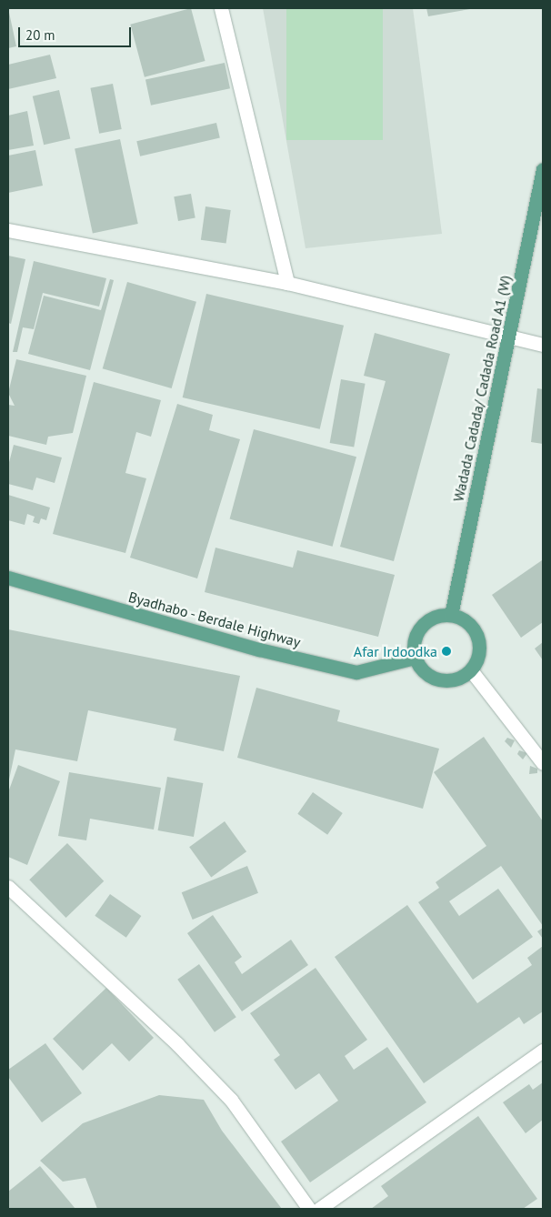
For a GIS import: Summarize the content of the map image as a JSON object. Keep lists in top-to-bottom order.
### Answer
{
  "streets": {
    "main road": ["Wadada Cadada/ Cadada Road A1 (W)", "Byadhabo - Berdale Highway"]
  },
  "crossings": [
    ["Wadada Cadada/ Cadada Road A1 (W)", "Byadhabo - Berdale Highway"]
  ],
  "places": ["Afar Irdoodka"],
  "scale_bar": "20 m"
}
